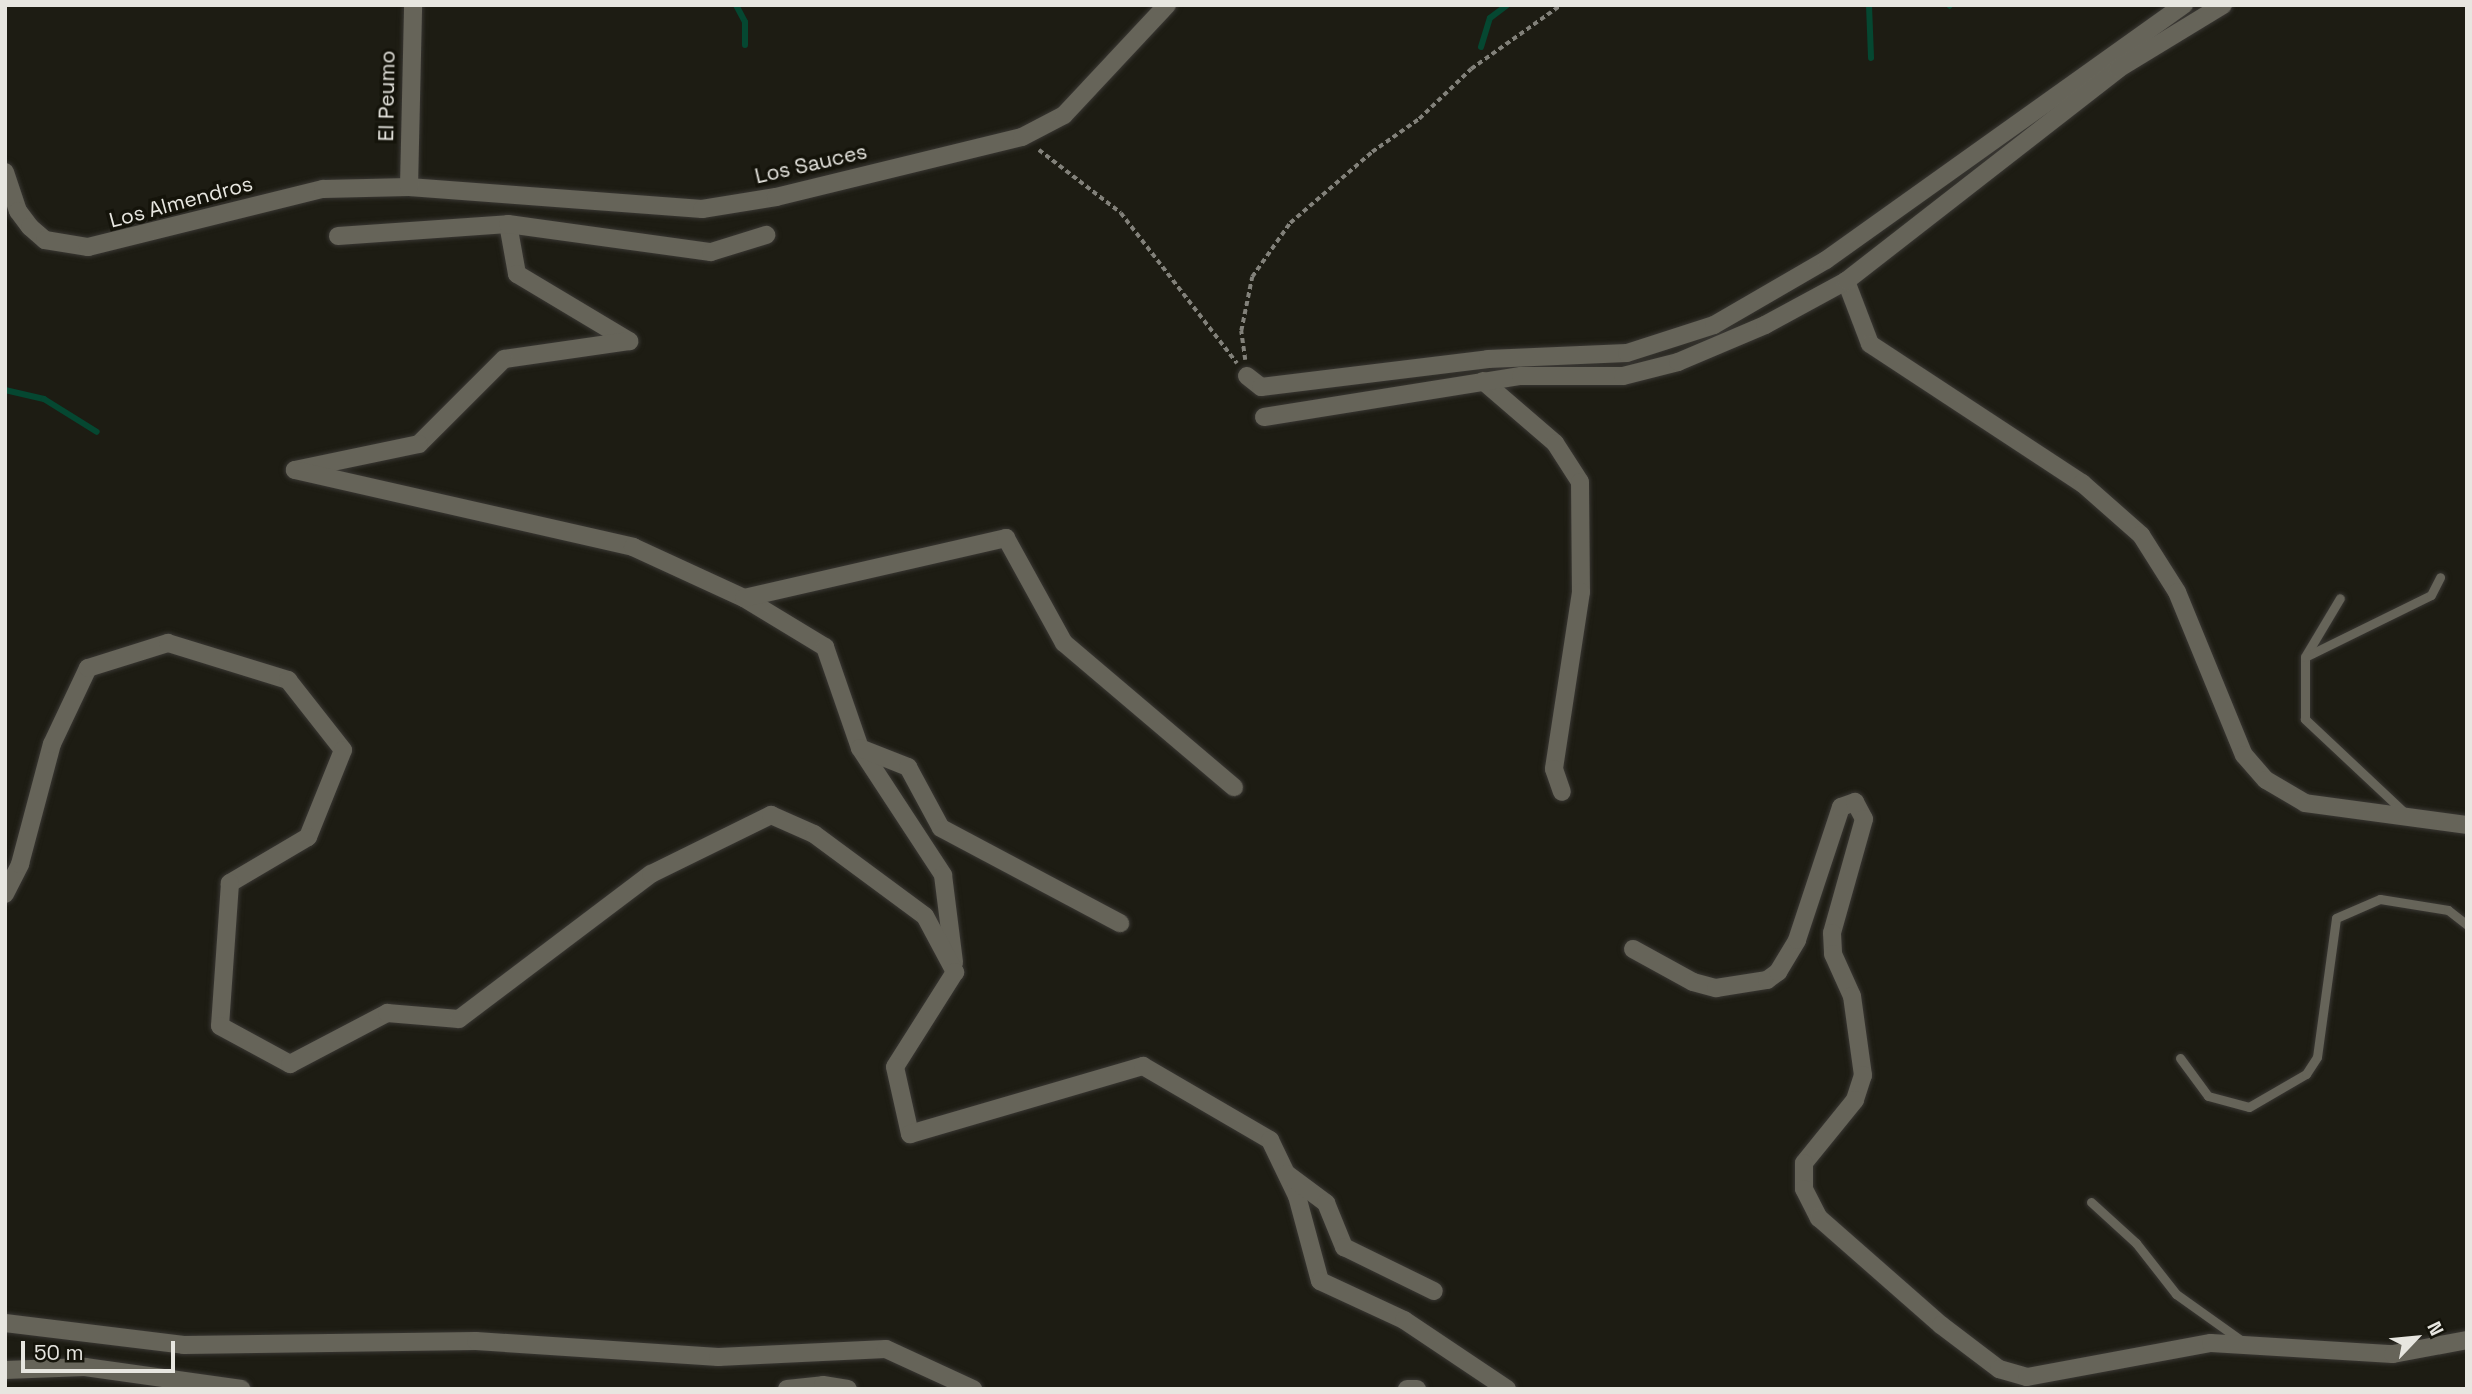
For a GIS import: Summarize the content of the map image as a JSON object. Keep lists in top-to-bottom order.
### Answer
{
  "streets": {
    "street": ["El Peumo", "Los Sauces", "Los Almendros"]
  },
  "crossings": [
    ["El Peumo", "Los Sauces"],
    ["El Peumo", "Los Almendros"],
    ["Los Sauces", "Los Almendros"]
  ],
  "scale_bar": "50 m",
  "north": "top right"
}
